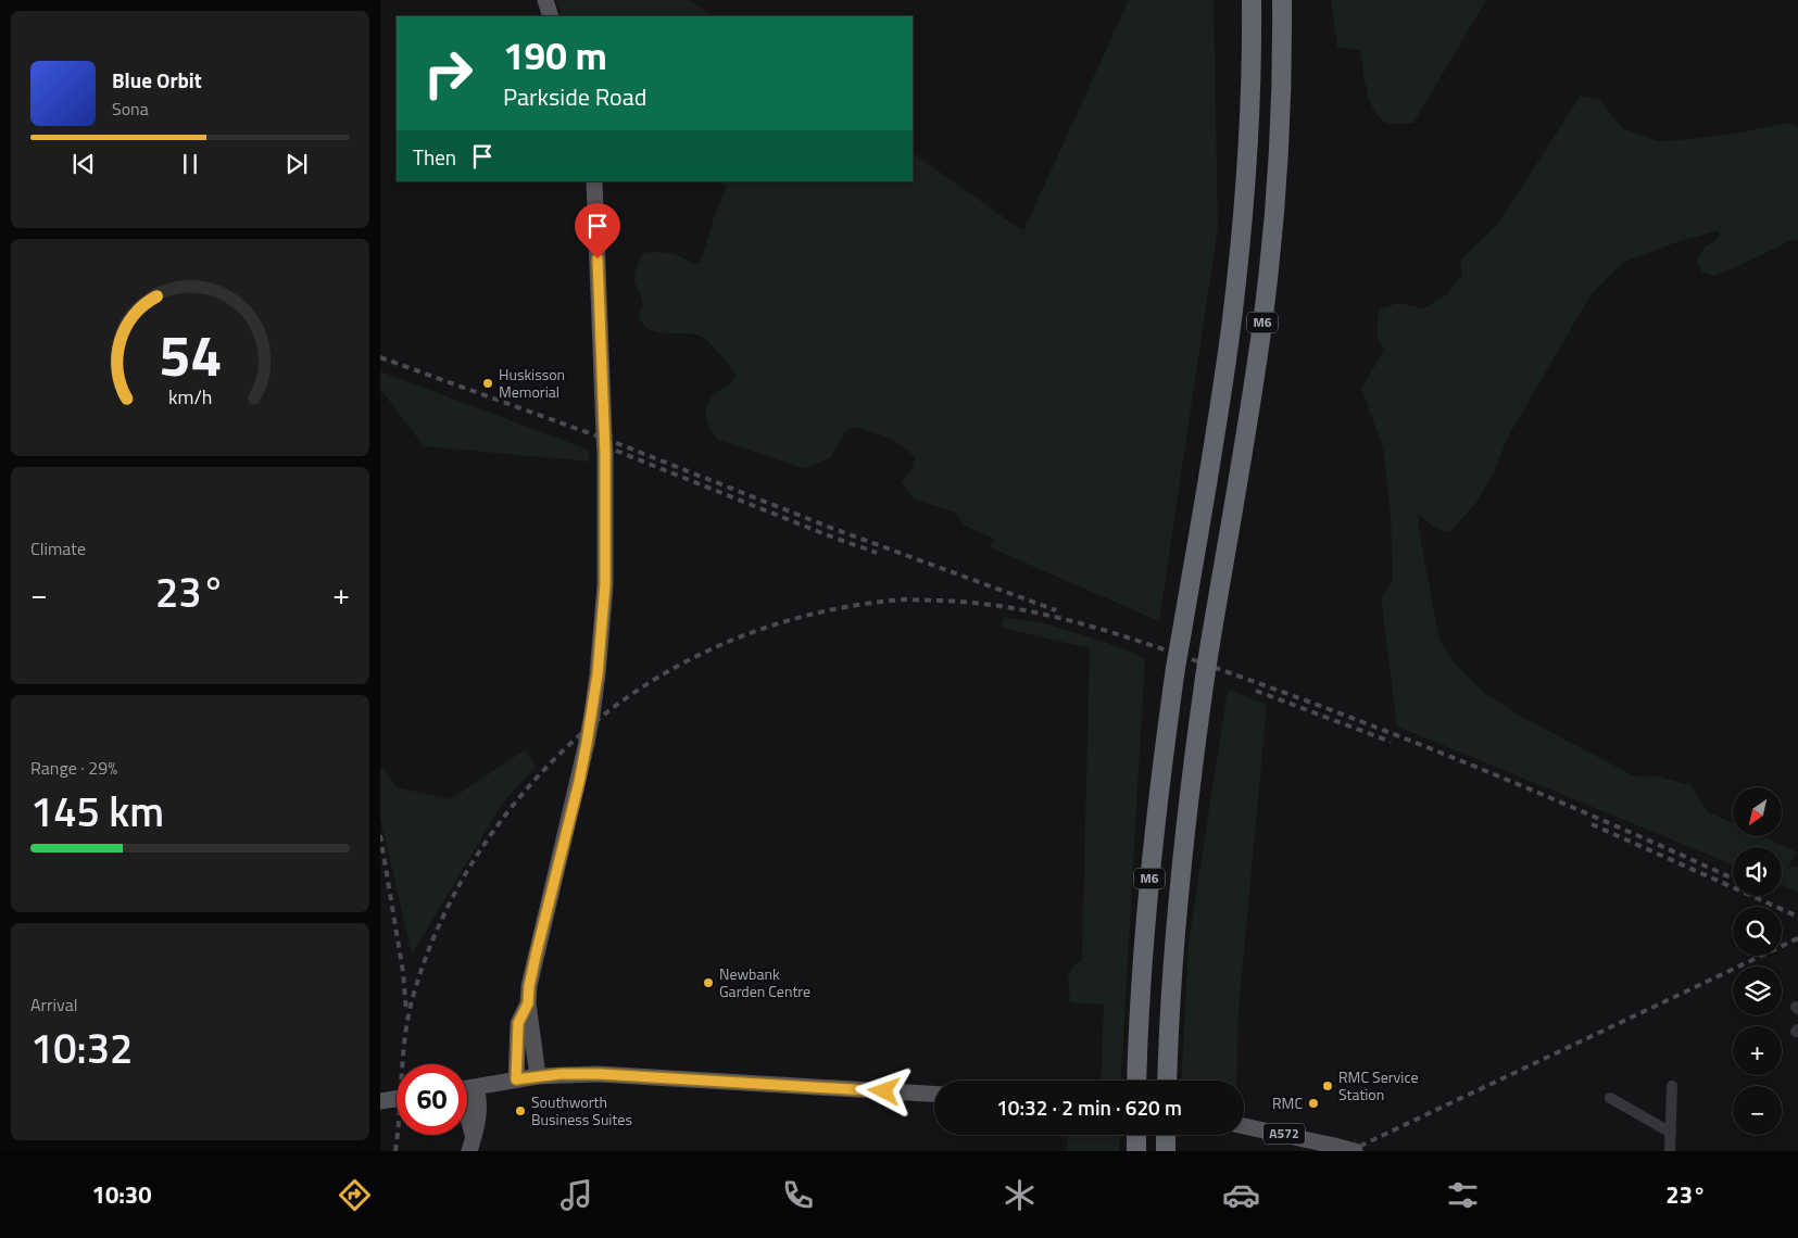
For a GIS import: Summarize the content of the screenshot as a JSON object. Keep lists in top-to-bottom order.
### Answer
{
  "streets": {
    "highway": ["M6"],
    "main road": ["A572"]
  },
  "places": [
    "Huskisson Memorial",
    "Newbank Garden Centre",
    "RMC Service Station",
    "RMC",
    "Southworth Business Suites"
  ],
  "north": "bottom left",
  "page": {
    "turn": ["190 m", "Parkside Road"],
    "song": ["Blue Orbit", "Sona"],
    "then": "Then",
    "tile": [
      "Climate",
      ["Range · 29%", "145 km"],
      ["Arrival", "10:32"]
    ],
    "heat": ["−", "23°", "+"],
    "map_buttons": ["+", "−"],
    "limit": "60",
    "trip": "10:32 · 2 min · 620 m",
    "tabs": ["10:30", "23°"],
    "gauge": ["54", "km/h"]
  }
}
